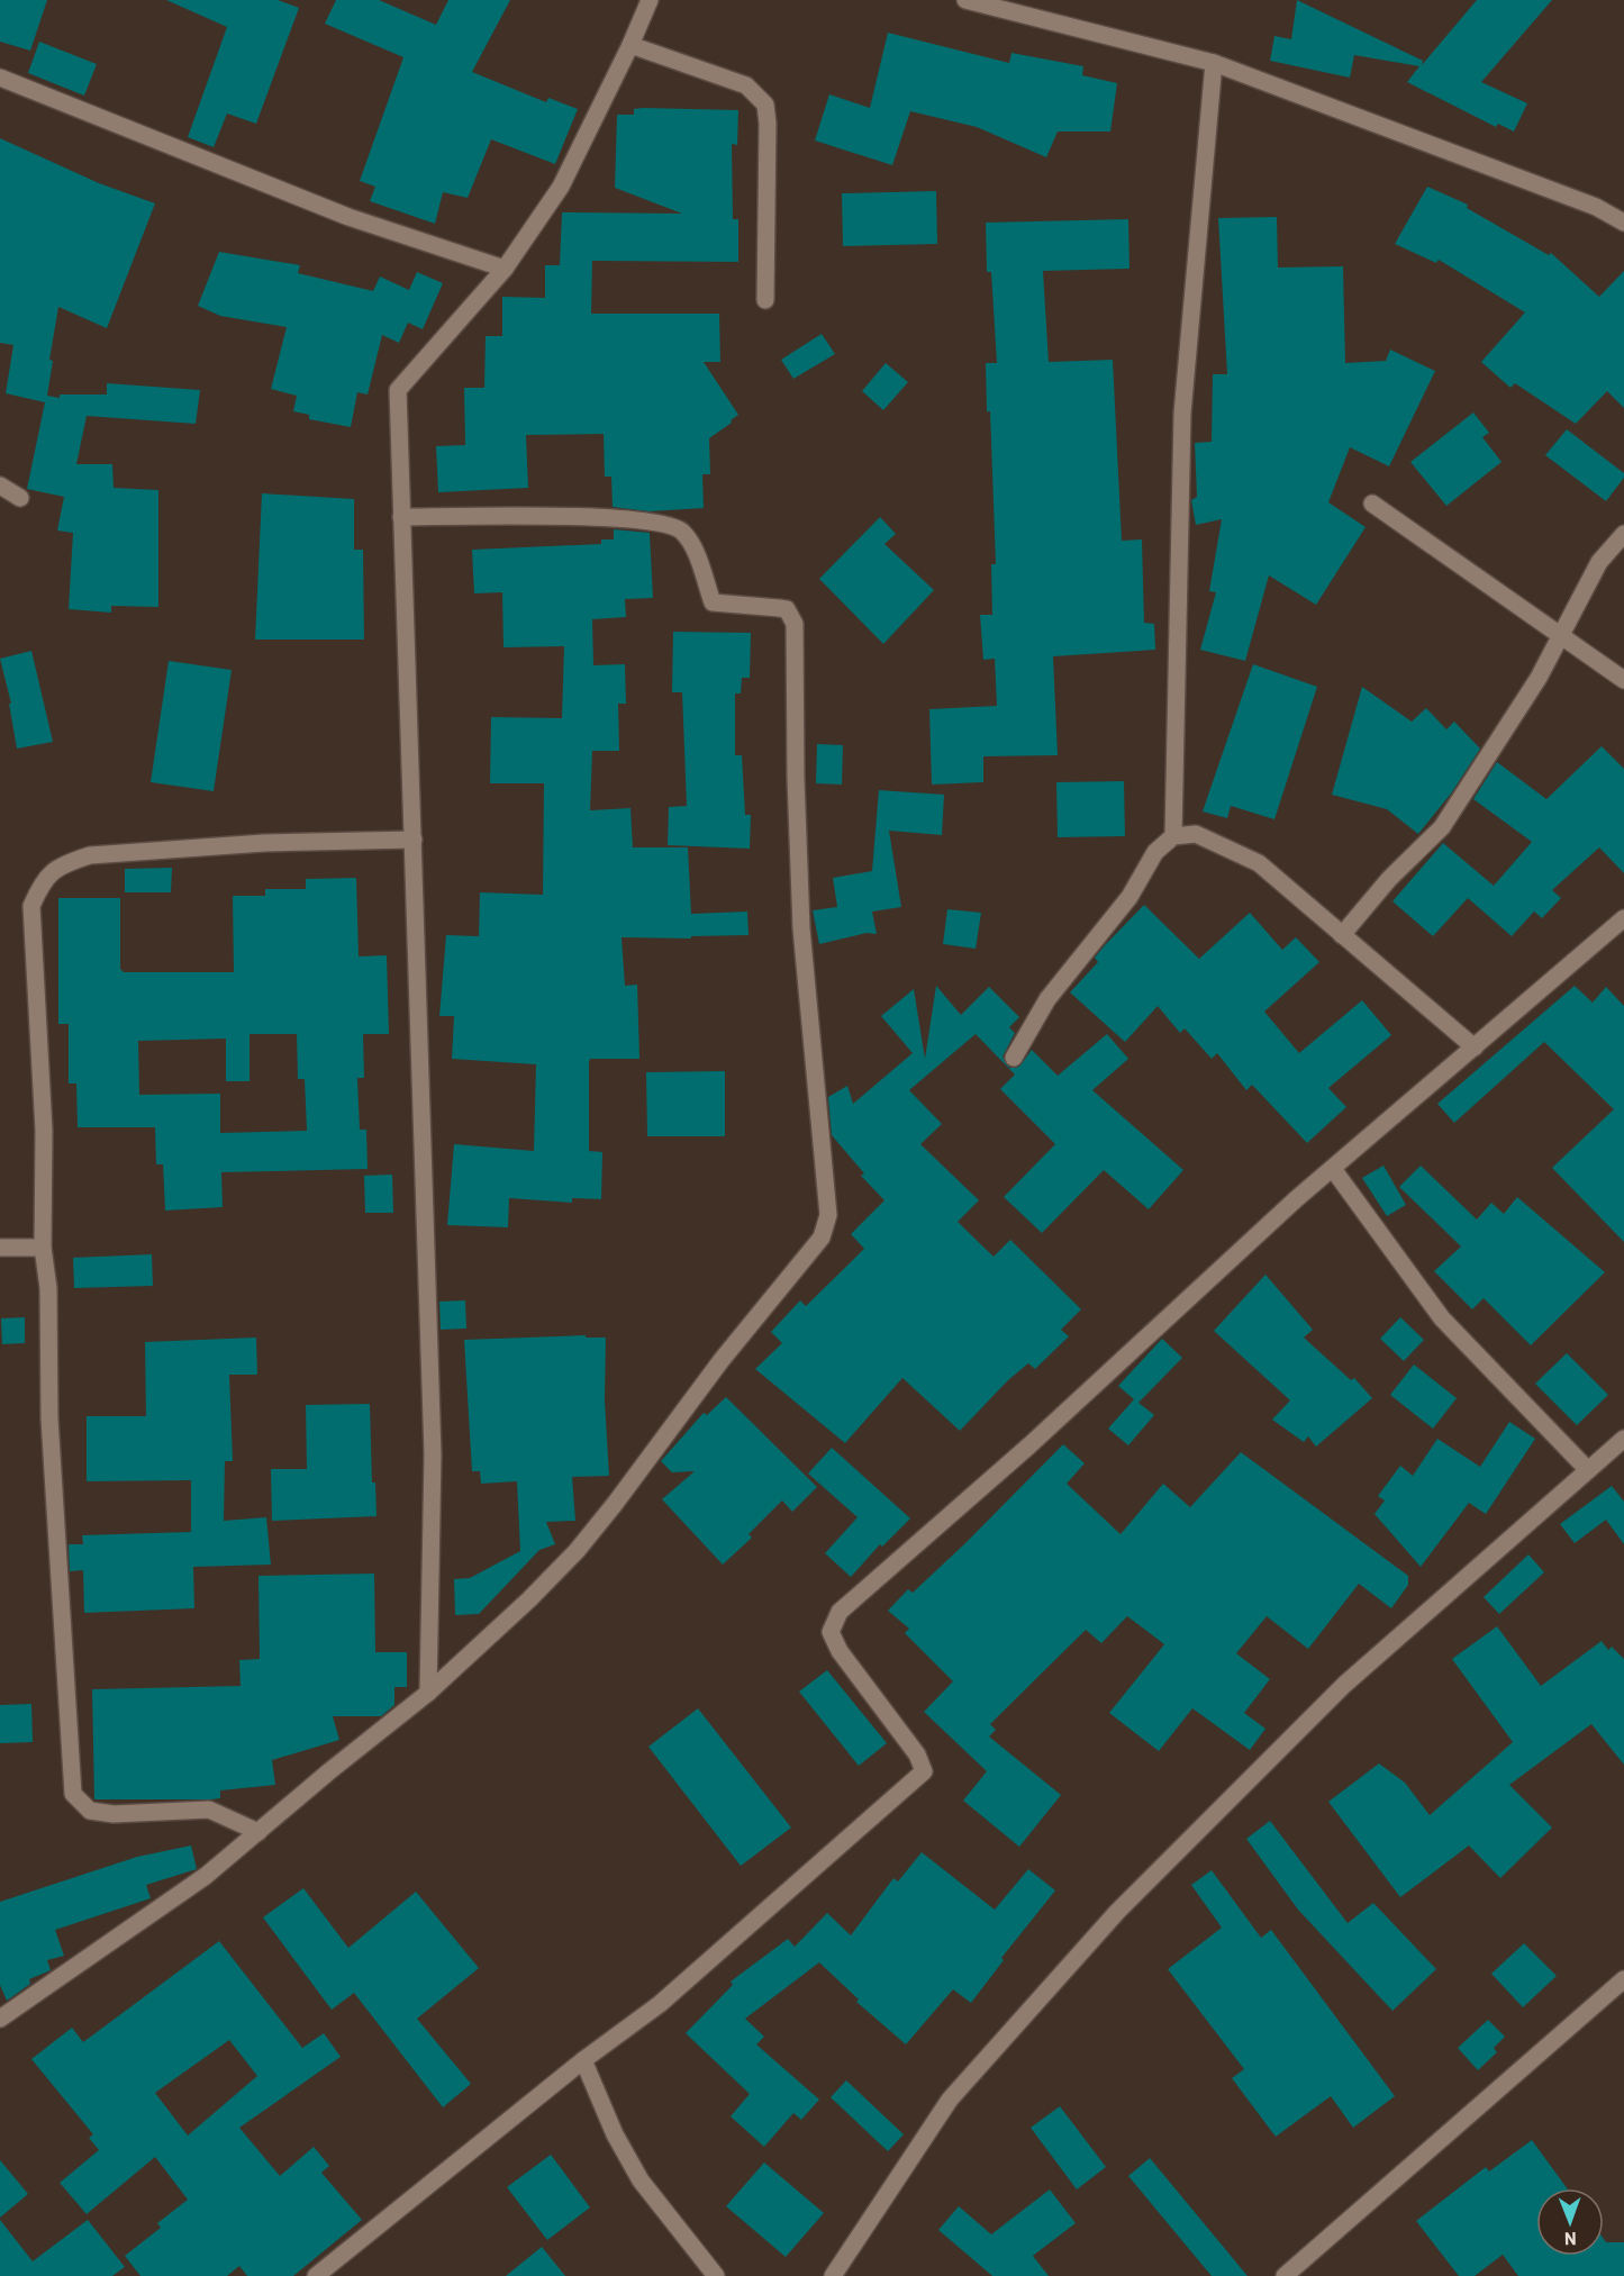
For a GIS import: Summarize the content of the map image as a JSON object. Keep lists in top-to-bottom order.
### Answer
{
  "north": "bottom"
}
